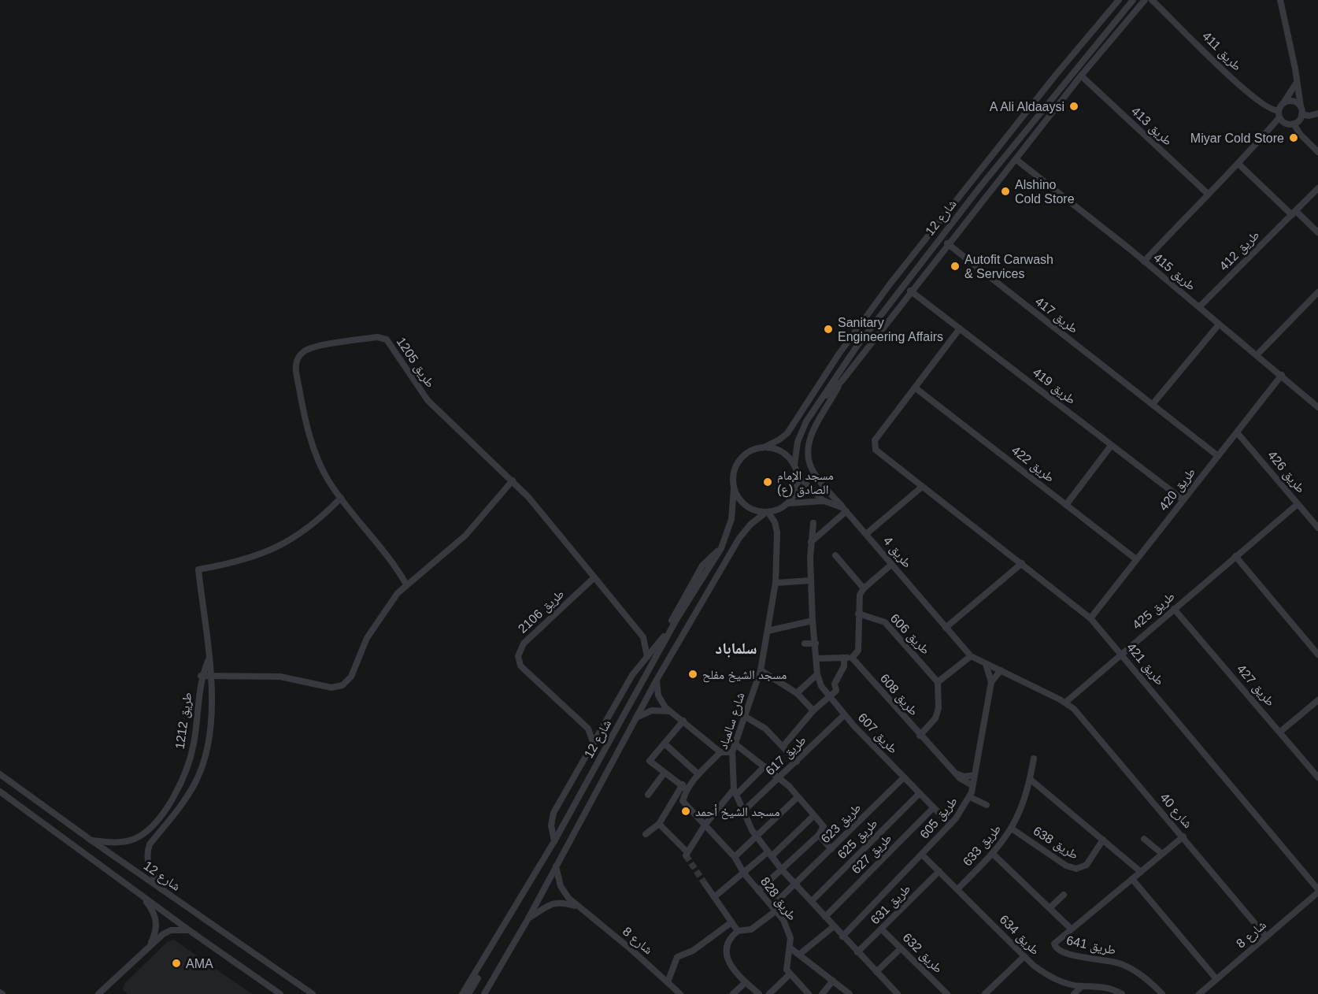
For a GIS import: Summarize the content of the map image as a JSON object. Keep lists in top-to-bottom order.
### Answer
{
  "streets": {
    "street": [
      "طريق 411",
      "طريق 413",
      "شارع 12",
      "طريق 412",
      "طريق 415",
      "طريق 417",
      "طريق 1205",
      "طريق 419",
      "طريق 422",
      "طريق 426",
      "طريق 420",
      "طريق 4",
      "طريق 425",
      "طريق 2106",
      "طريق 606",
      "طريق 421",
      "طريق 427",
      "طريق 608",
      "طريق 1212",
      "شارع سالمباد",
      "طريق 607",
      "طريق 617",
      "شارع 40",
      "طريق 605",
      "طريق 623",
      "طريق 625",
      "طريق 638",
      "طريق 633",
      "طريق 627",
      "طريق 828",
      "طريق 631",
      "شارع 8",
      "طريق 634",
      "طريق 641",
      "طريق 632"
    ]
  },
  "crossings": [
    ["شارع 12", "طريق 1212"],
    ["شارع 12", "شارع سالمباد"],
    ["شارع 12", "شارع 8"],
    ["طريق 412", "طريق 415"],
    ["طريق 415", "طريق 420"],
    ["طريق 417", "طريق 420"],
    ["طريق 1205", "طريق 2106"],
    ["طريق 1205", "طريق 1212"],
    ["طريق 419", "طريق 420"],
    ["طريق 422", "طريق 420"],
    ["طريق 422", "طريق 421"],
    ["طريق 426", "طريق 420"],
    ["طريق 426", "طريق 425"],
    ["طريق 420", "طريق 421"],
    ["طريق 4", "طريق 425"],
    ["طريق 4", "شارع 40"],
    ["طريق 4", "طريق 605"],
    ["طريق 425", "طريق 421"],
    ["طريق 425", "طريق 427"],
    ["طريق 425", "شارع 40"],
    ["طريق 421", "شارع 8"],
    ["طريق 608", "طريق 605"],
    ["شارع سالمباد", "طريق 617"],
    ["شارع سالمباد", "طريق 605"],
    ["شارع سالمباد", "طريق 623"],
    ["شارع سالمباد", "طريق 625"],
    ["شارع سالمباد", "طريق 627"],
    ["شارع سالمباد", "طريق 631"],
    ["طريق 607", "طريق 617"],
    ["طريق 607", "طريق 605"],
    ["طريق 607", "طريق 623"],
    ["طريق 607", "طريق 625"],
    ["طريق 607", "طريق 627"],
    ["شارع 40", "شارع 8"],
    ["شارع 40", "طريق 641"],
    ["طريق 605", "طريق 634"],
    ["طريق 623", "طريق 828"],
    ["طريق 638", "طريق 633"],
    ["طريق 633", "طريق 634"],
    ["طريق 631", "طريق 634"],
    ["طريق 631", "طريق 632"]
  ],
  "districts": ["سلماباد"],
  "places": [
    "A Ali Aldaaysi",
    "Miyar Cold Store",
    "Alshino Cold Store",
    "Autofit Carwash & Services",
    "Sanitary Engineering Affairs",
    "مسجد الإمام الصادق (ع)",
    "مسجد الشيخ مفلح",
    "مسجد الشيخ أحمد",
    "AMA"
  ]
}
